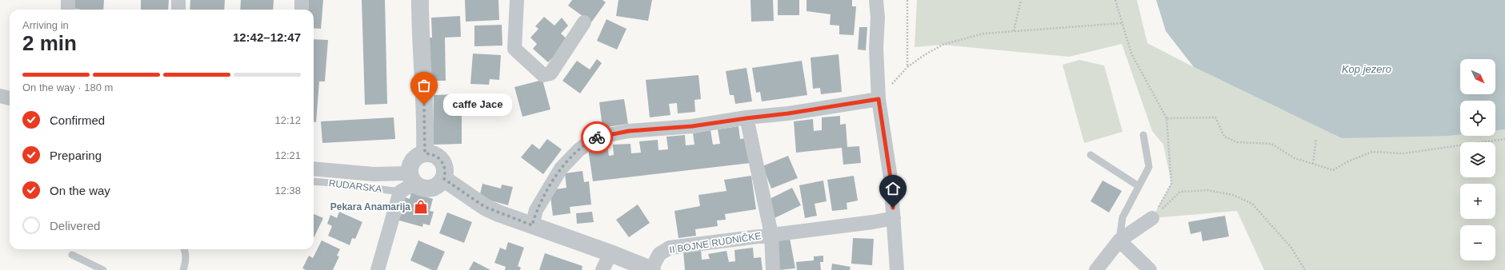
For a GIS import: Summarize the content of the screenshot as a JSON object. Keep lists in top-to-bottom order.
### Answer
{
  "streets": {
    "street": ["II BOJNE RUDNIČKE"],
    "lane": ["RUDARSKA"]
  },
  "water": ["Kop jezero"],
  "places": {
    "other": ["caffe Jace"],
    "shop": ["Pekara Anamarija"]
  },
  "north": "bottom right",
  "page": {
    "heading": ["2 min", "Arriving in", "12:42–12:47"],
    "map_buttons": ["+", "−"],
    "bar": "On the way · 180 m",
    "bubble": "caffe Jace",
    "list": [
      ["Confirmed", "12:12"],
      ["Preparing", "12:21"],
      ["On the way", "12:38"],
      "Delivered"
    ]
  }
}
